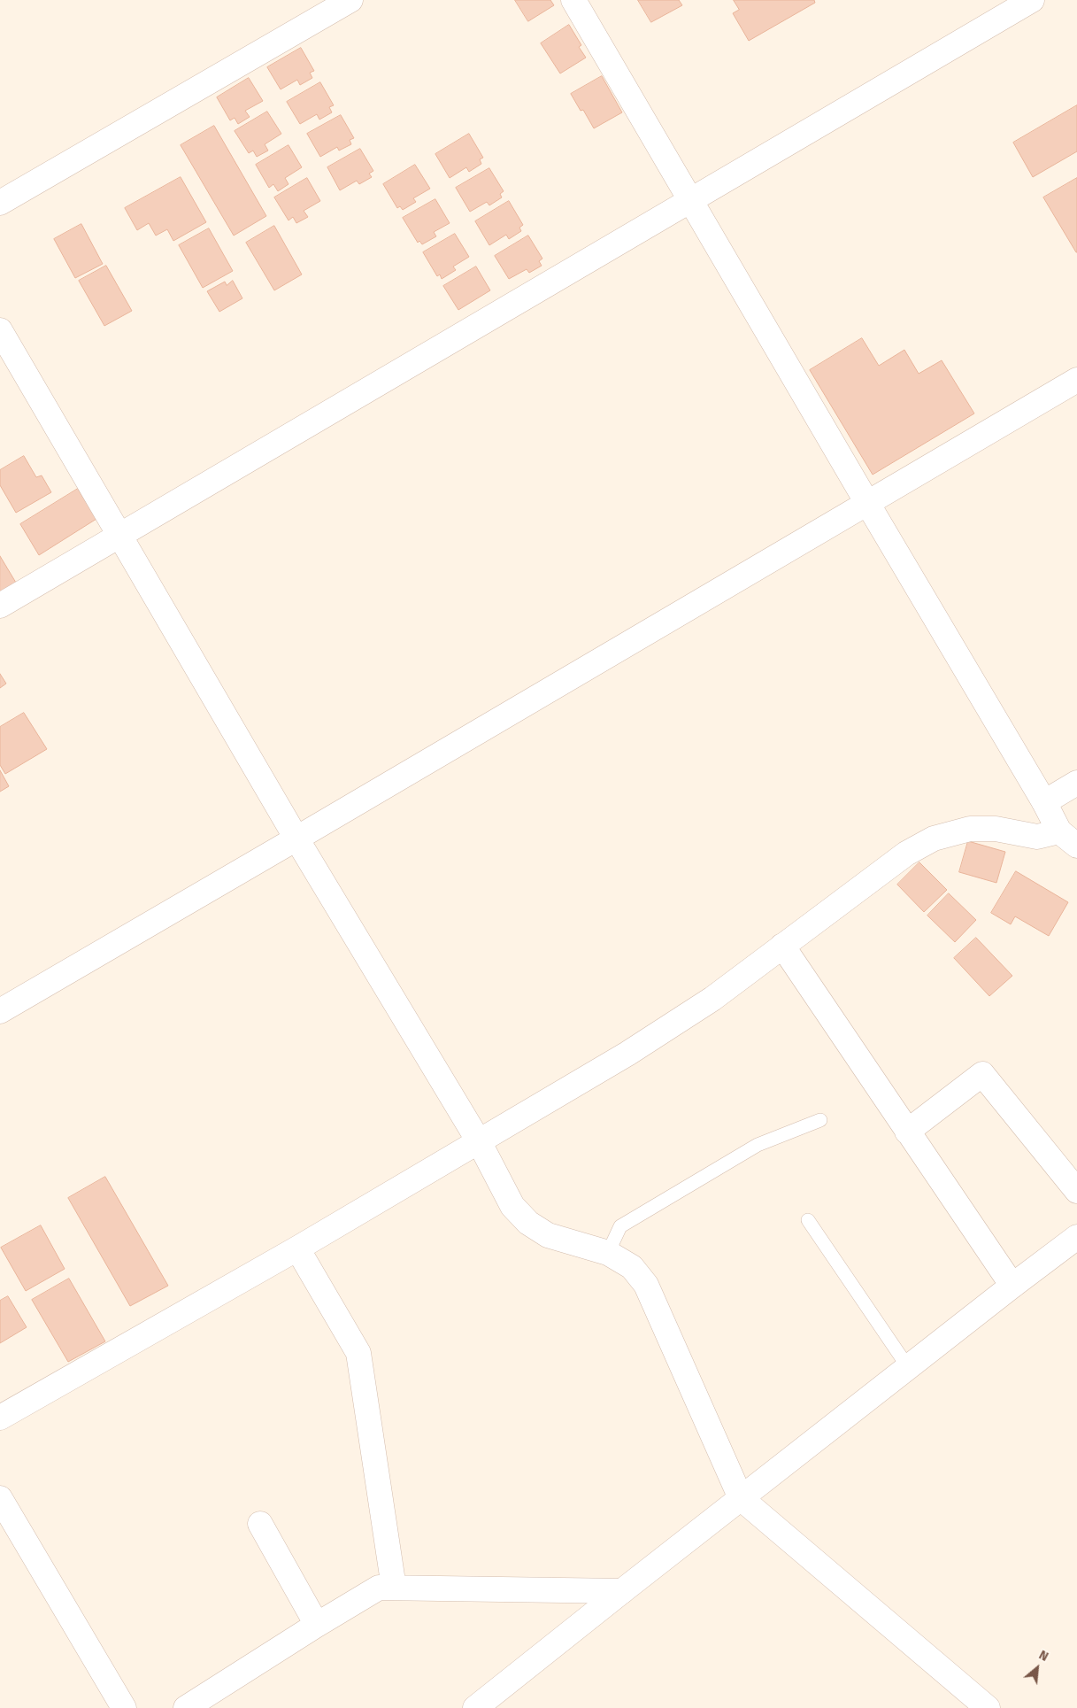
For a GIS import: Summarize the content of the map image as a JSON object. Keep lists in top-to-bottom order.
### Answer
{
  "north": "top right"
}
